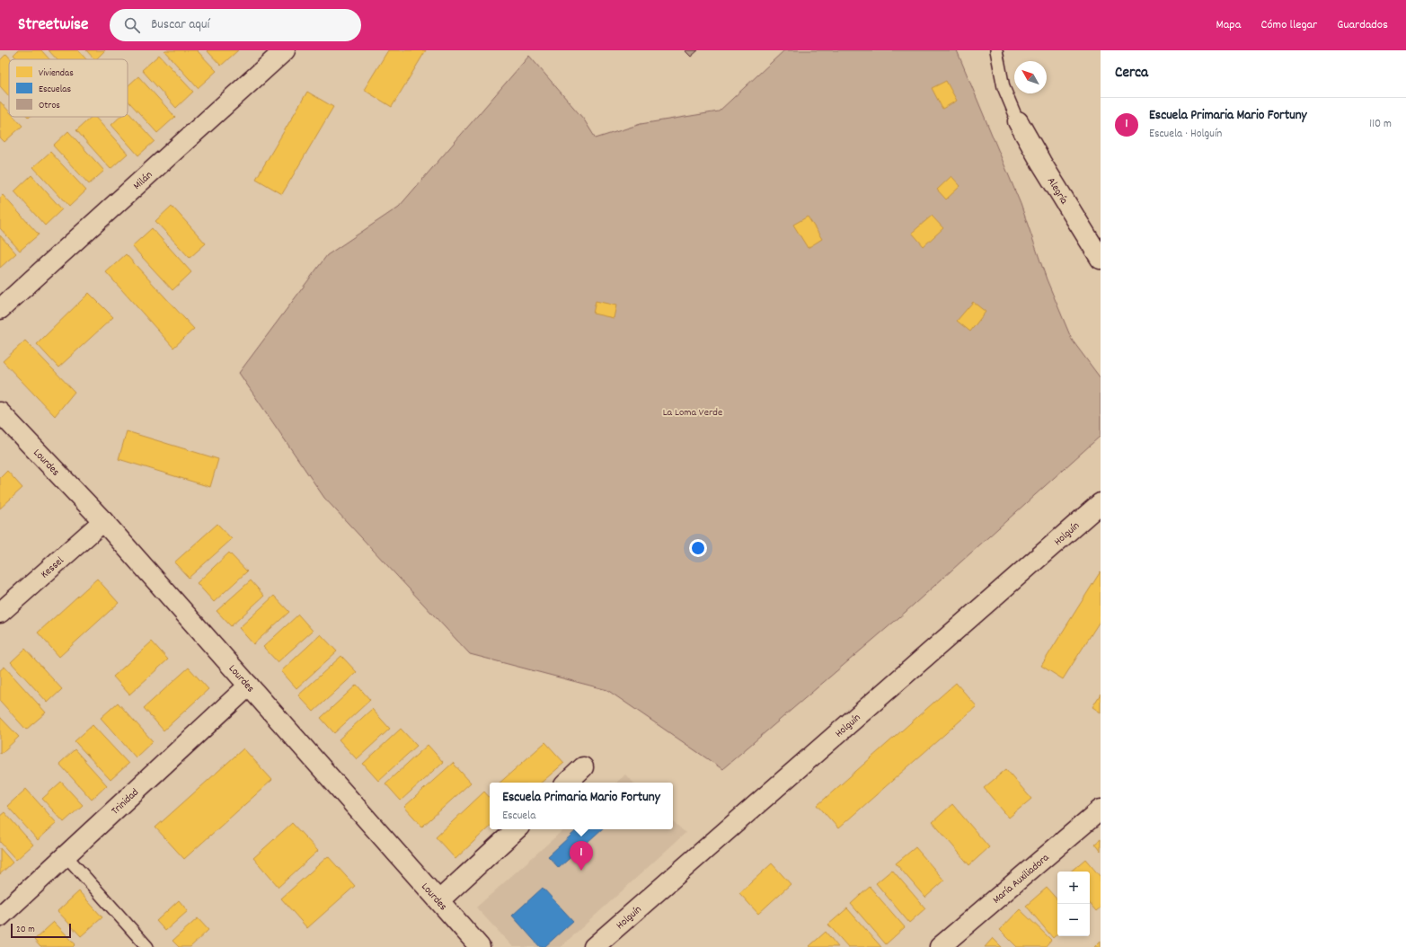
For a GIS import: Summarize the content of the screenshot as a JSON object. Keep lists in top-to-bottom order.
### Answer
{
  "streets": {
    "street": [
      "Milán",
      "Alegría",
      "Lourdes",
      "Holguín",
      "Kessel",
      "Trinidad",
      "María Auxiliadora"
    ]
  },
  "crossings": [
    ["Lourdes", "Kessel"],
    ["Lourdes", "Trinidad"]
  ],
  "parks": ["La Loma Verde"],
  "legend": ["Viviendas", "Escuelas", "Otros"],
  "scale_bar": "20 m",
  "north": "top left",
  "page": {
    "header": "Streetwise",
    "search": "Buscar aquí",
    "nav": ["Mapa", "Cómo llegar", "Guardados"],
    "heading": "Cerca",
    "list": [
      {
        "mark": "1",
        "name": "Escuela Primaria Mario Fortuny",
        "note": "Escuela · Holguín",
        "value": "110 m"
      }
    ],
    "popup": ["Escuela Primaria Mario Fortuny", "Escuela"],
    "pins": "1",
    "map_buttons": ["+", "−"],
    "scale": "20 m"
  }
}
